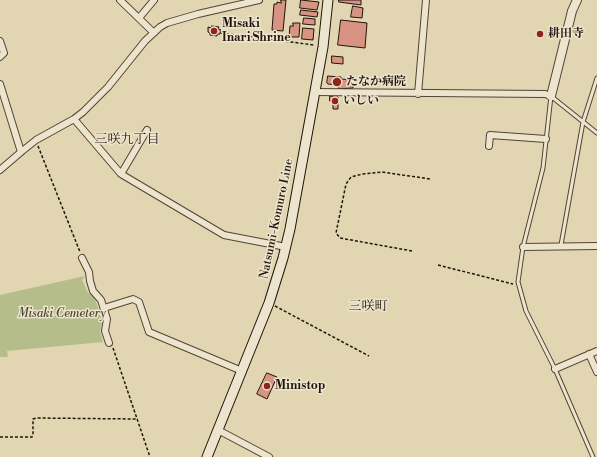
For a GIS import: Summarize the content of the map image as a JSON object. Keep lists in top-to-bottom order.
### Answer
{
  "streets": {
    "main road": ["Natsumi-Komuro Line"]
  },
  "districts": ["三咲九丁目", "三咲町"],
  "parks": ["Misaki Cemetery"],
  "places": [
    "Misaki Inari Shrine",
    "耕田寺",
    "たなか病院",
    "いしい",
    "Ministop"
  ]
}
